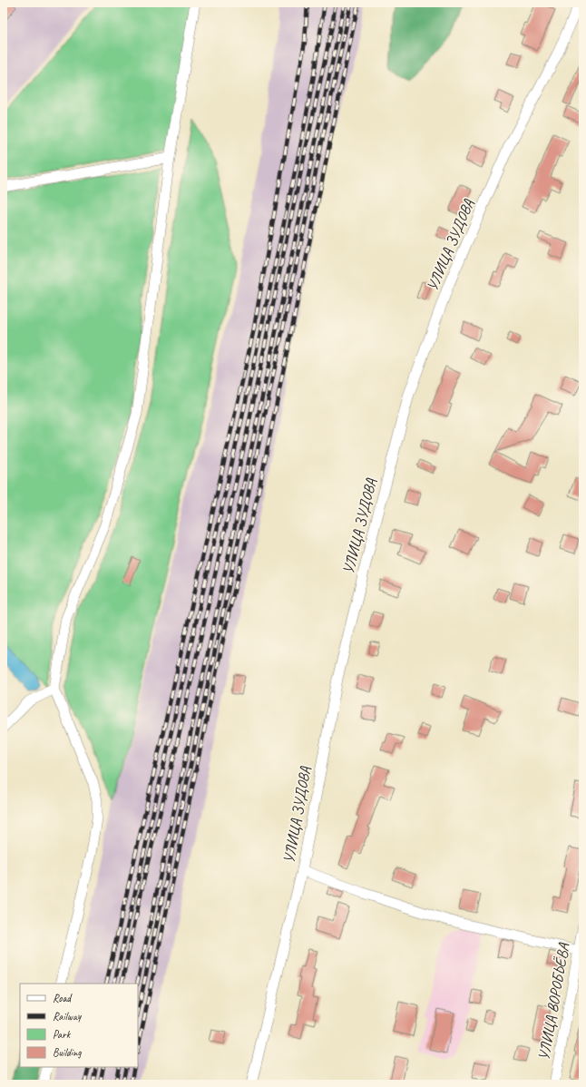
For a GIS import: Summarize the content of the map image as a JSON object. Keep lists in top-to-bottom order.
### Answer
{
  "streets": {
    "street": ["УЛИЦА ЗУДОВА", "УЛИЦА ВОРОБЬЁВА"]
  },
  "legend": [
    "Road",
    "Railway",
    "Park",
    "Building"
  ]
}
